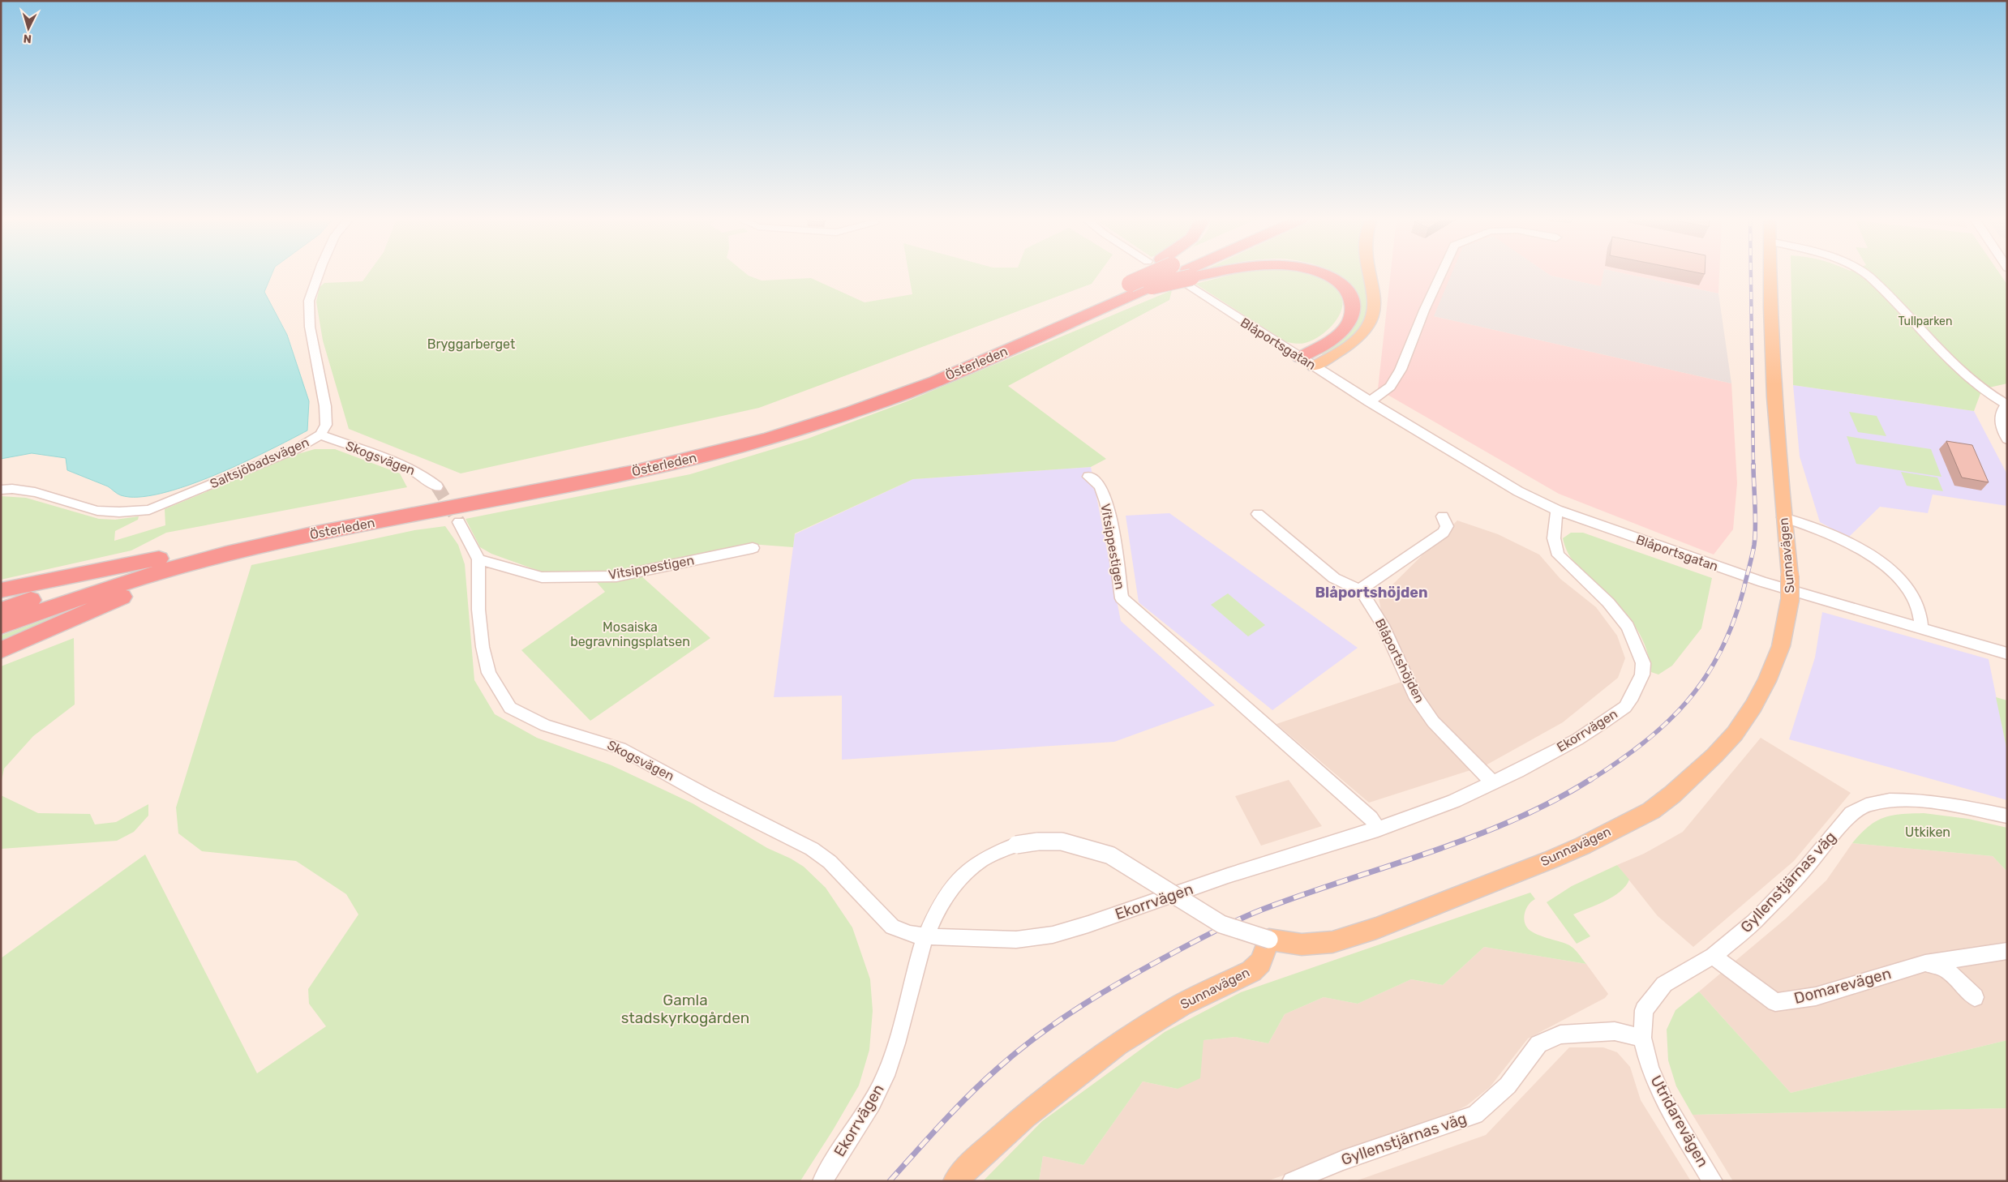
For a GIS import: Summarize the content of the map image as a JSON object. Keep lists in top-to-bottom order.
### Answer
{
  "streets": {
    "highway": ["Österleden"],
    "main road": ["Sunnavägen"],
    "street": [
      "Blåportsgatan",
      "Skogsvägen",
      "Saltsjöbadsvägen",
      "Vitsippestigen",
      "Blåportshöjden",
      "Ekorrvägen",
      "Gyllenstjärnas väg",
      "Domarevägen",
      "Utridarevägen"
    ]
  },
  "crossings": [
    ["Blåportsgatan", "Ekorrvägen"],
    ["Skogsvägen", "Saltsjöbadsvägen"],
    ["Skogsvägen", "Vitsippestigen"],
    ["Skogsvägen", "Ekorrvägen"],
    ["Vitsippestigen", "Ekorrvägen"],
    ["Sunnavägen", "Ekorrvägen"],
    ["Blåportshöjden", "Ekorrvägen"],
    ["Gyllenstjärnas väg", "Domarevägen"],
    ["Gyllenstjärnas väg", "Utridarevägen"]
  ],
  "districts": ["Blåportshöjden"],
  "parks": [
    "Tullparken",
    "Bryggarberget",
    "Mosaiska begravningsplatsen",
    "Utkiken",
    "Gamla stadskyrkogården"
  ],
  "north": "bottom"
}
